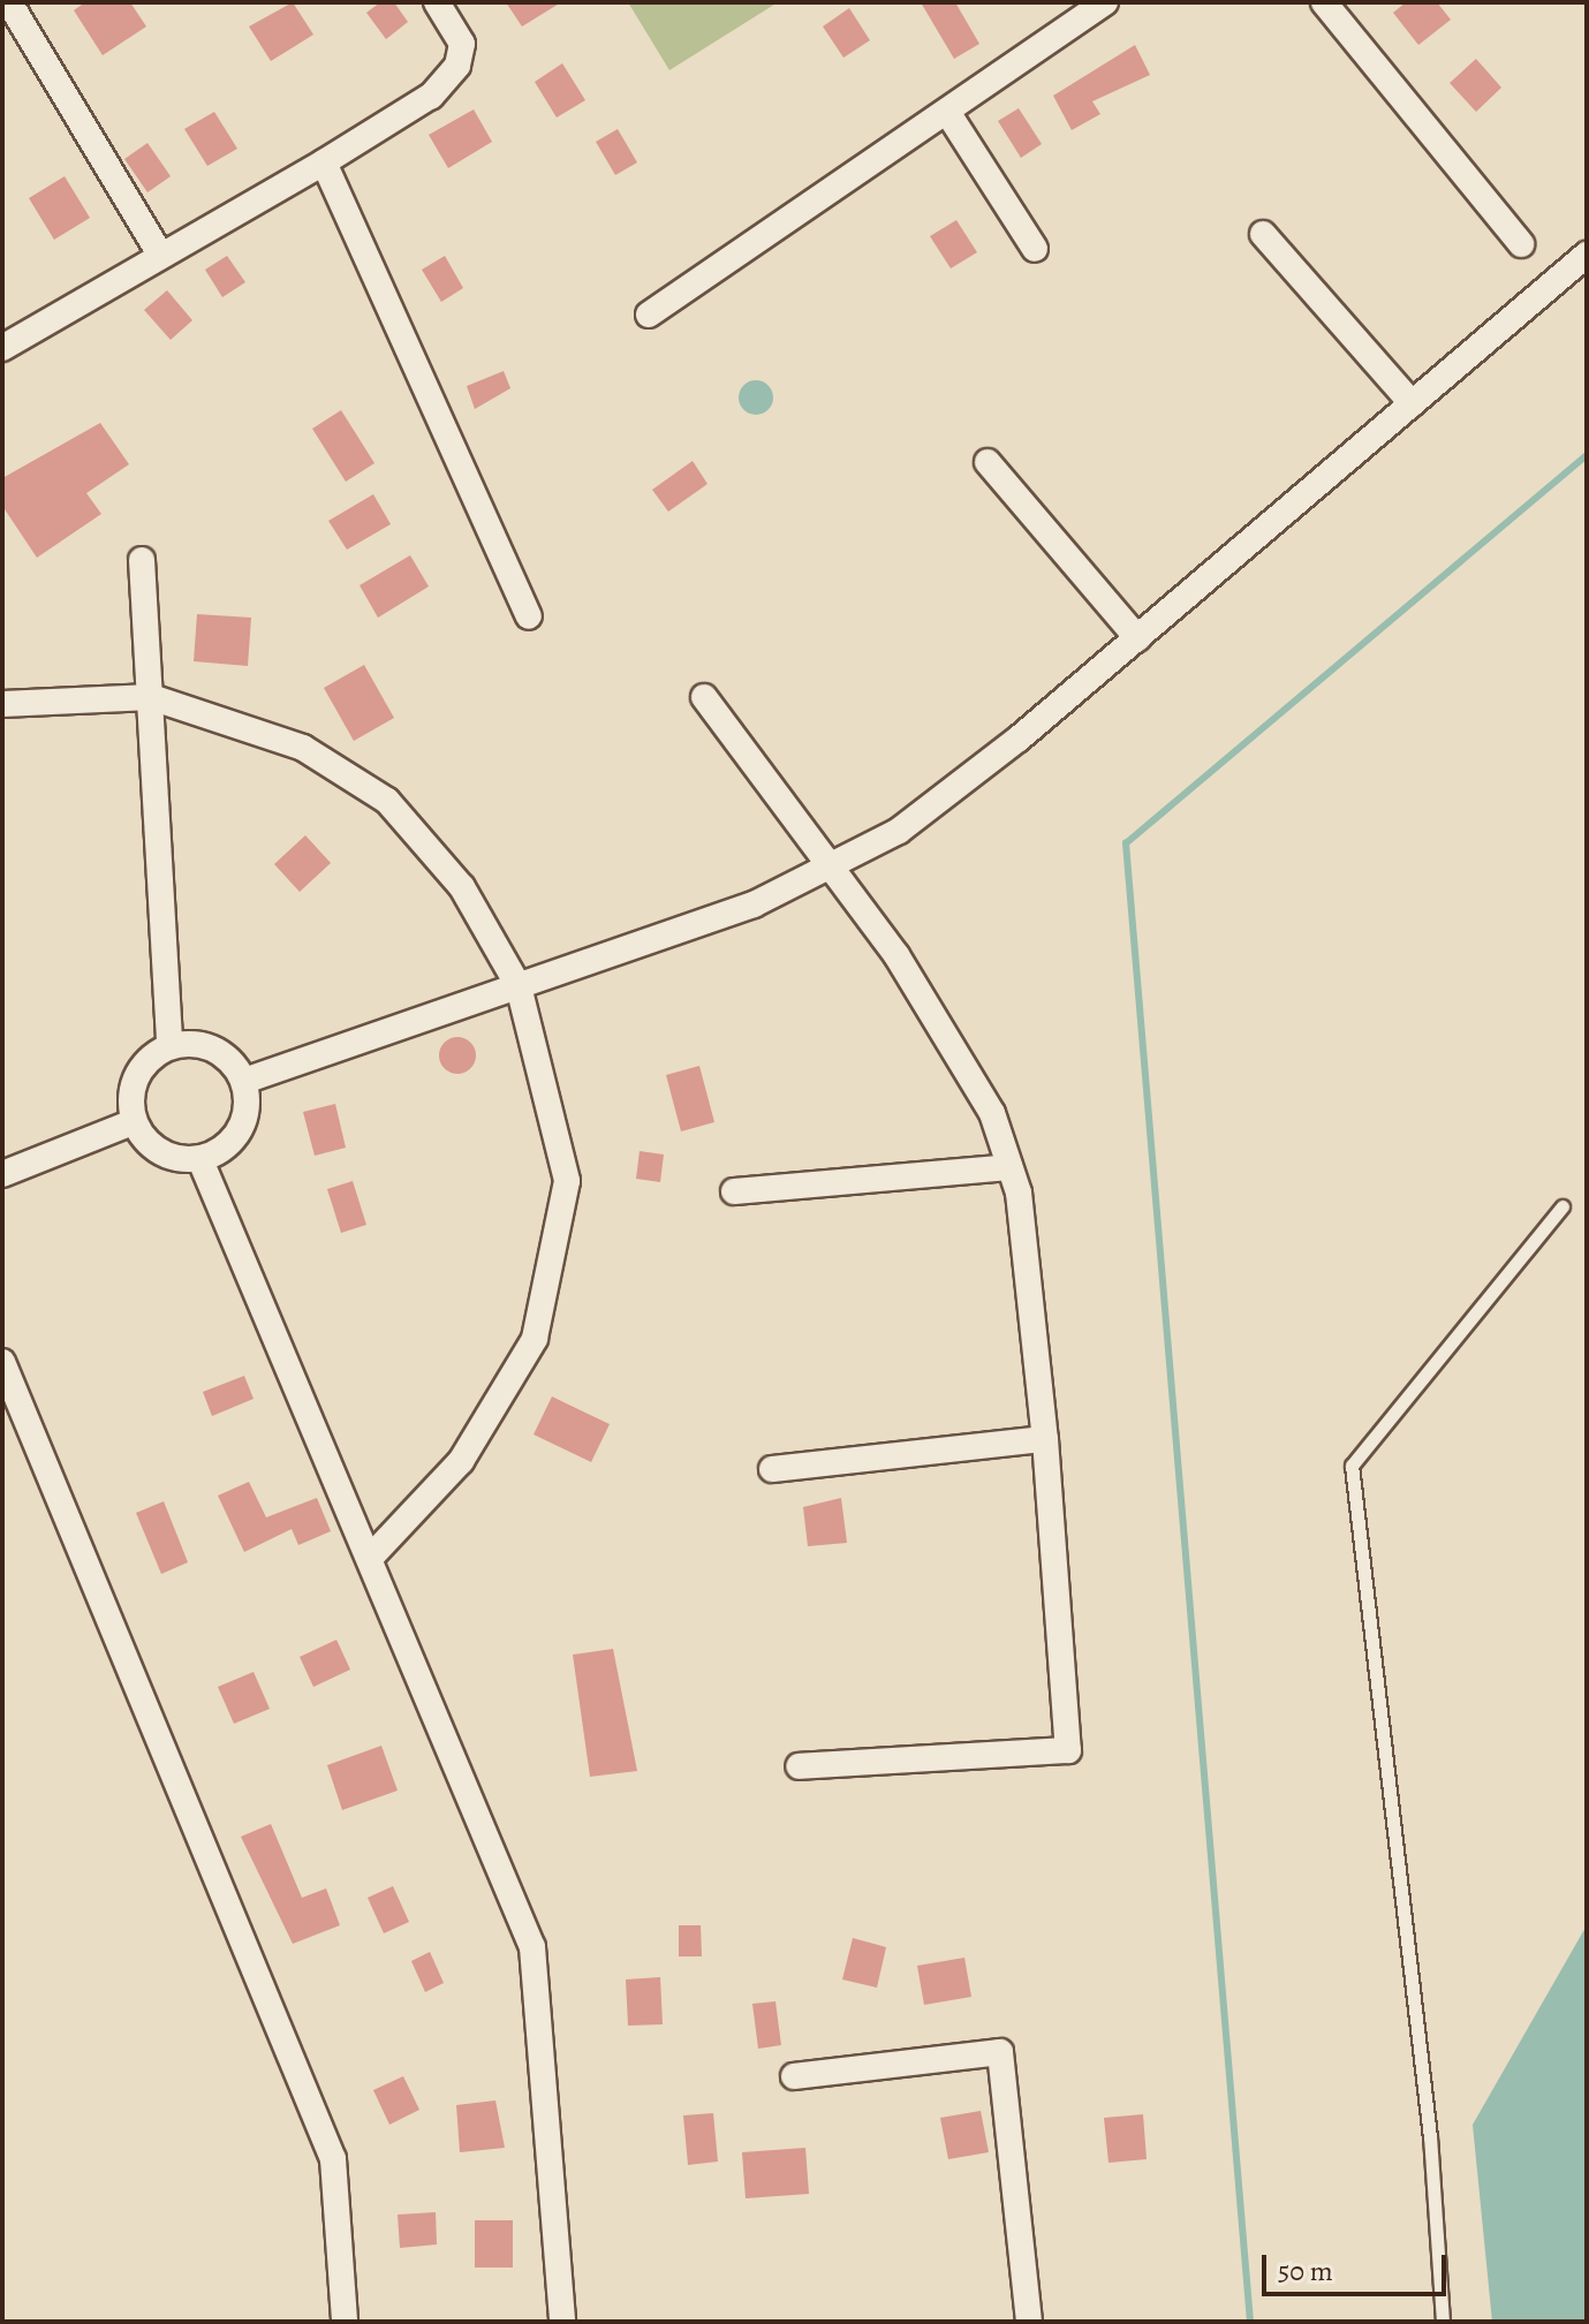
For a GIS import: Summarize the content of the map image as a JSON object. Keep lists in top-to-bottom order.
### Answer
{
  "scale_bar": "50 m"
}
